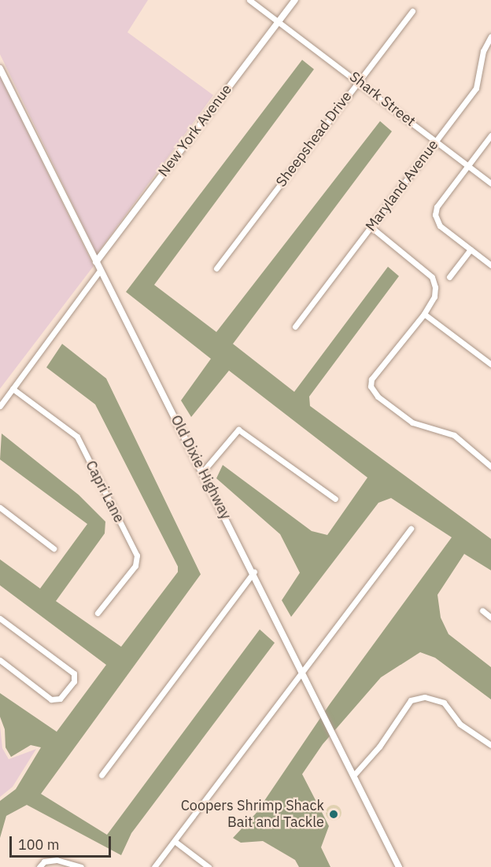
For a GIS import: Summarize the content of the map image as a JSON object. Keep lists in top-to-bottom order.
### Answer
{
  "streets": {
    "street": [
      "Shark Street",
      "New York Avenue",
      "Sheepshead Drive",
      "Maryland Avenue",
      "Old Dixie Highway",
      "Capri Lane"
    ]
  },
  "crossings": [
    ["Shark Street", "New York Avenue"],
    ["Shark Street", "Sheepshead Drive"],
    ["Shark Street", "Maryland Avenue"],
    ["New York Avenue", "Old Dixie Highway"]
  ],
  "places": ["Coopers Shrimp Shack Bait and Tackle"],
  "scale_bar": "100 m"
}
